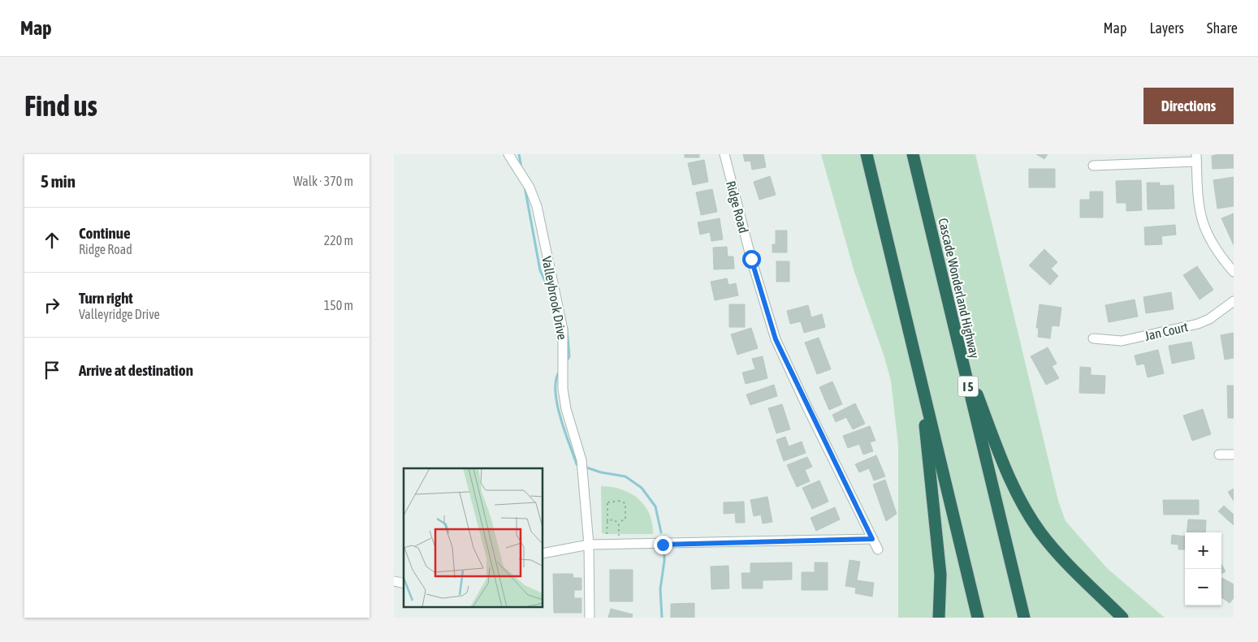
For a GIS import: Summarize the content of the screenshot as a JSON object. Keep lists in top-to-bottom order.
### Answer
{
  "streets": {
    "highway": ["Cascade Wonderland Highway", "I 5"],
    "street": ["Ridge Road", "Valleybrook Drive", "Jan Court"]
  },
  "page": {
    "header": "Map",
    "nav": ["Map", "Layers", "Share"],
    "buttons": "Directions",
    "title": "Find us",
    "heading": ["5 min", "Walk · 370 m"],
    "list": [
      ["Continue", "Ridge Road", "220 m"],
      ["Turn right", "Valleyridge Drive", "150 m"],
      "Arrive at destination"
    ],
    "map_buttons": ["+", "−"]
  }
}
